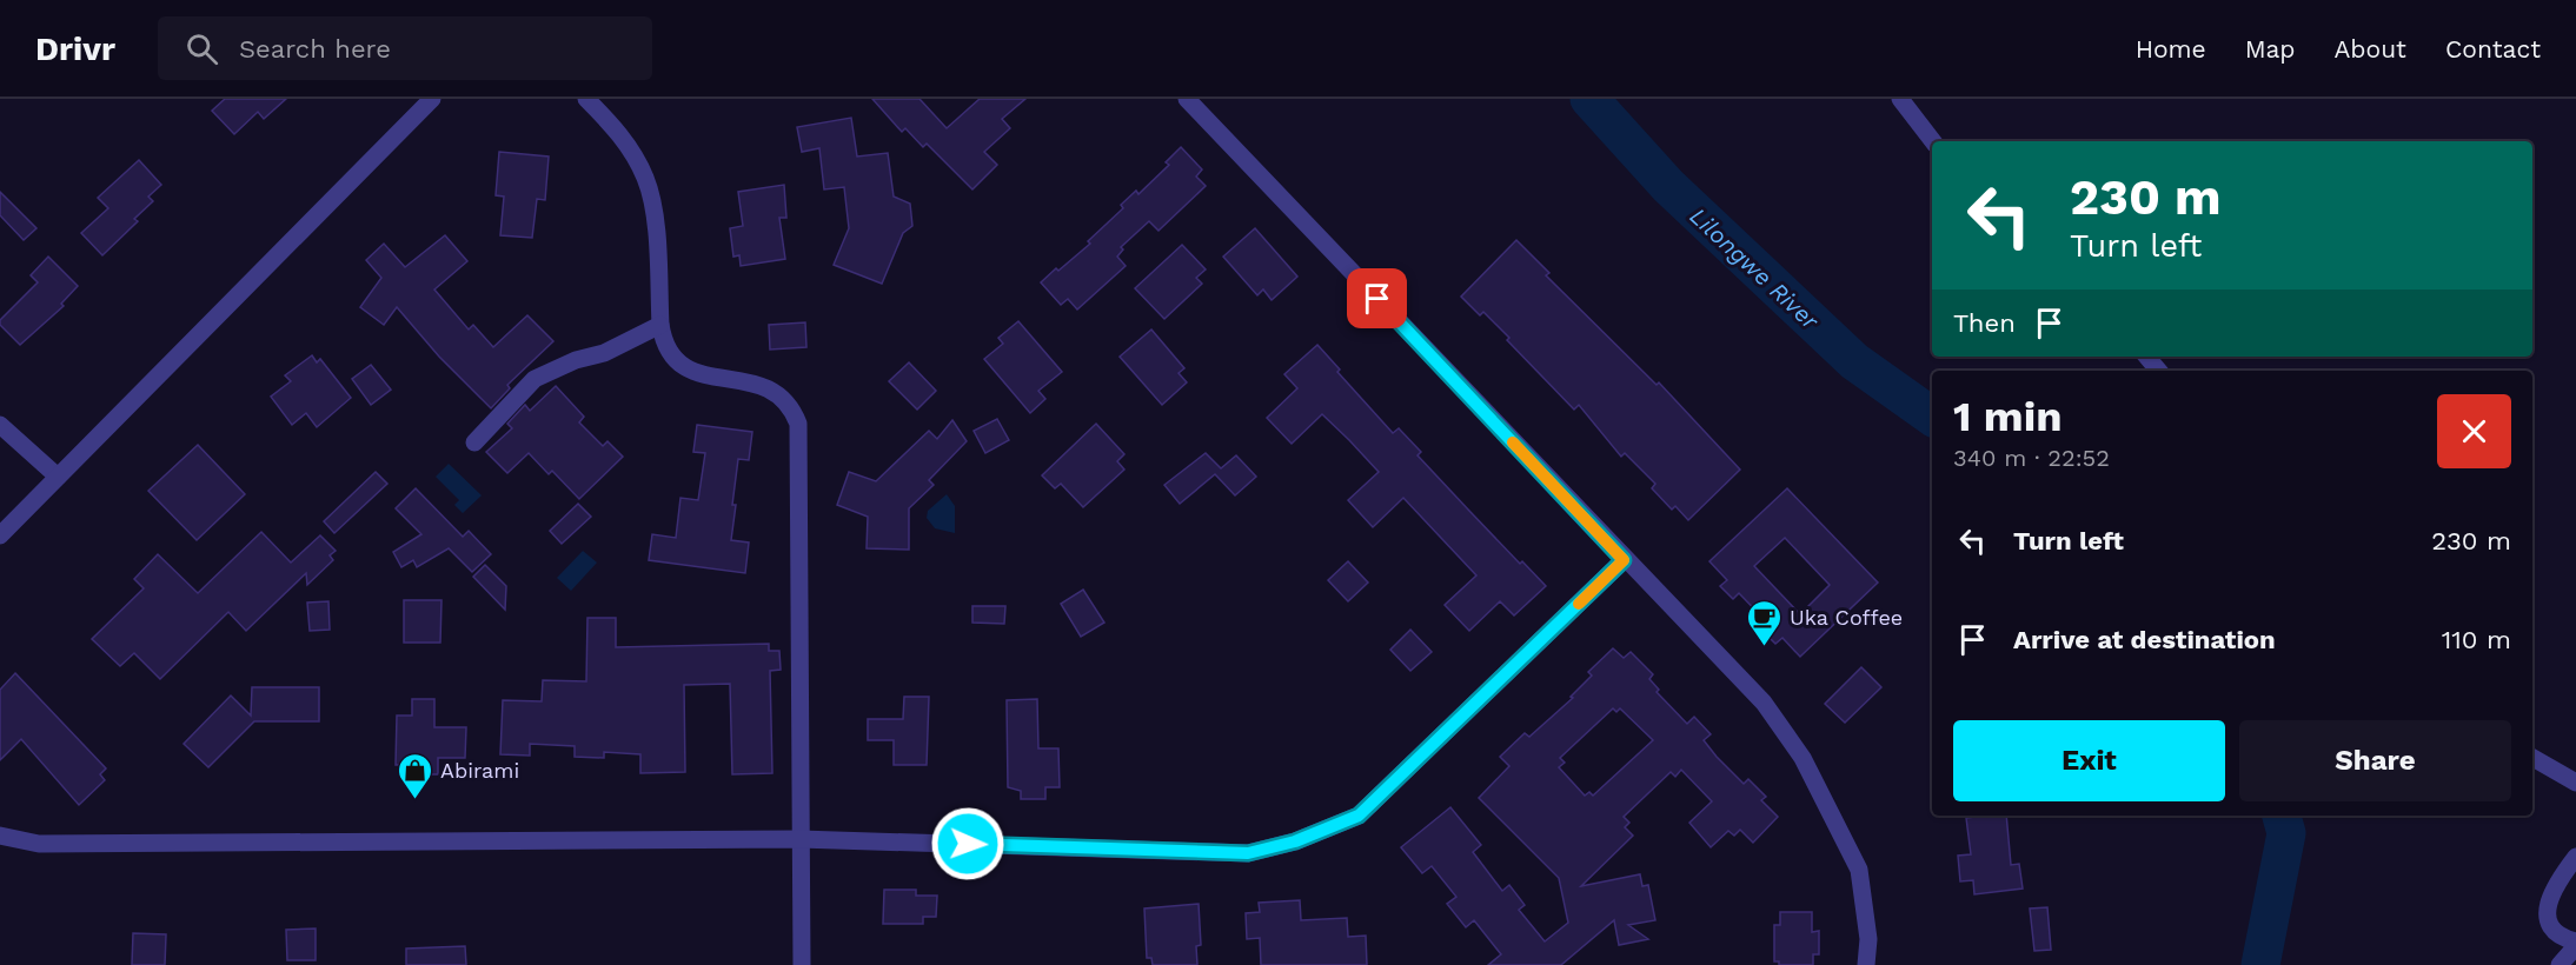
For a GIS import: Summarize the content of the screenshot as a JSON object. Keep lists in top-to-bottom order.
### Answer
{
  "water": ["Lilongwe River"],
  "places": {
    "cafe": ["Uka Coffee"],
    "shop": ["Abirami"]
  },
  "page": {
    "header": "Drivr",
    "search": "Search here",
    "nav": [
      "Home",
      "Map",
      "About",
      "Contact"
    ],
    "turn": ["230 m", "Turn left"],
    "then": "Then",
    "heading": ["1 min", "340 m · 22:52"],
    "list": [
      {
        "name": "Turn left",
        "value": "230 m"
      },
      {
        "name": "Arrive at destination",
        "value": "110 m"
      }
    ],
    "buttons": ["Exit", "Share"]
  }
}
